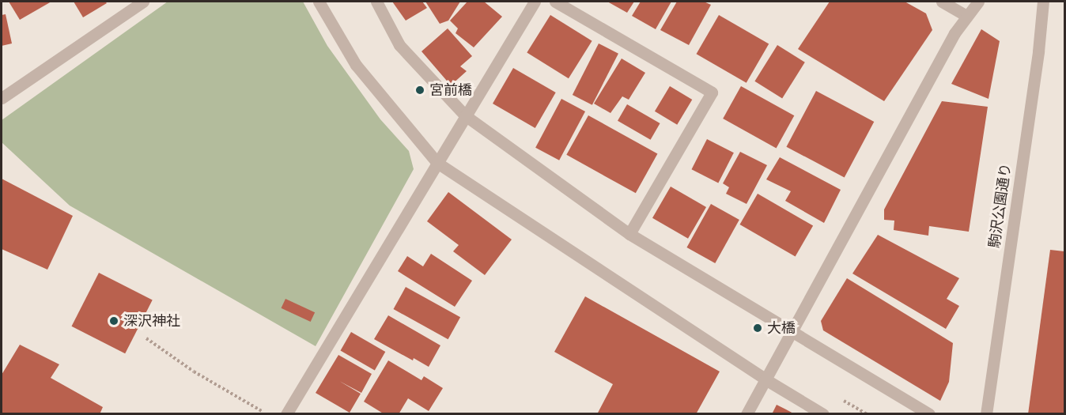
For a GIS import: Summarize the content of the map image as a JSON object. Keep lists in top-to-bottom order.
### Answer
{
  "streets": {
    "street": ["駒沢公園通り"]
  },
  "places": ["宮前橋", "深沢神社", "大橋"]
}
